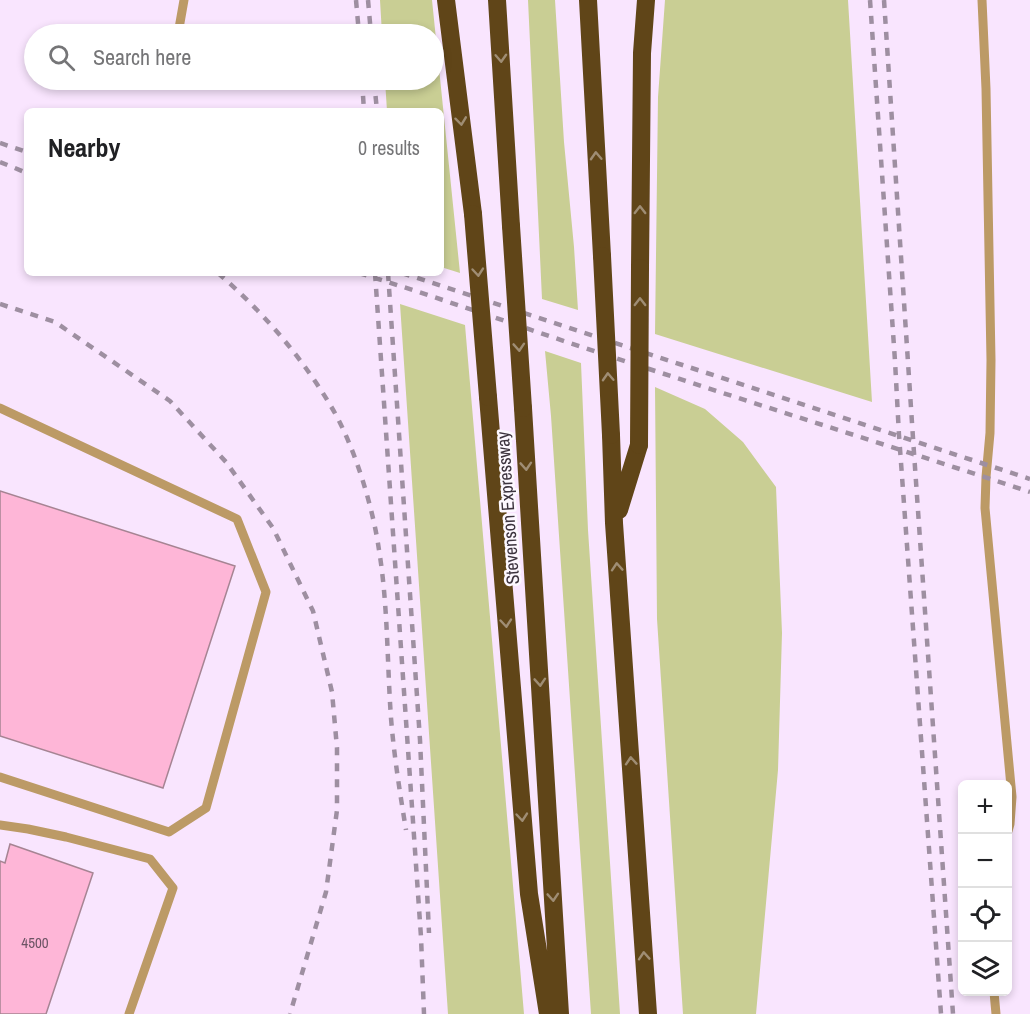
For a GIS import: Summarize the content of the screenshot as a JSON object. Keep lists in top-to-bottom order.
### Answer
{
  "streets": {
    "highway": ["Stevenson Expressway"]
  },
  "house_numbers": ["4500"],
  "page": {
    "search": "Search here",
    "heading": ["Nearby", "0 results"],
    "map_buttons": ["+", "−"]
  }
}
